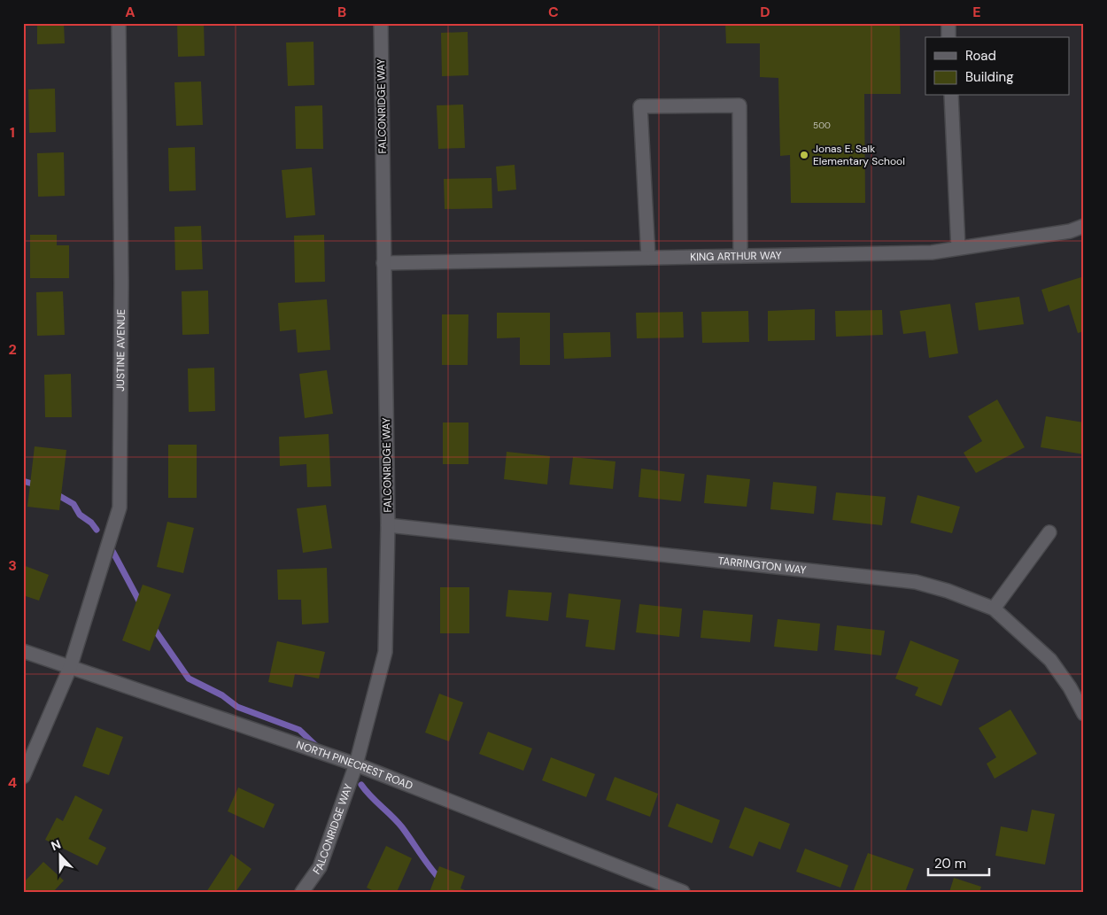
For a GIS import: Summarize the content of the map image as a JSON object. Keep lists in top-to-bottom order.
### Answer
{
  "streets": {
    "street": [
      "FALCONRIDGE WAY",
      "KING ARTHUR WAY",
      "JUSTINE AVENUE",
      "TARRINGTON WAY",
      "NORTH PINECREST ROAD"
    ]
  },
  "crossings": [
    ["FALCONRIDGE WAY", "KING ARTHUR WAY"],
    ["FALCONRIDGE WAY", "TARRINGTON WAY"],
    ["FALCONRIDGE WAY", "NORTH PINECREST ROAD"],
    ["JUSTINE AVENUE", "NORTH PINECREST ROAD"]
  ],
  "places": ["Jonas E. Salk Elementary School"],
  "house_numbers": ["500"],
  "legend": ["Road", "Building"],
  "scale_bar": "20 m",
  "north": "top",
  "grid": {
    "columns": [
      "A",
      "B",
      "C",
      "D",
      "E"
    ],
    "rows": [
      "1",
      "2",
      "3",
      "4"
    ]
  }
}
